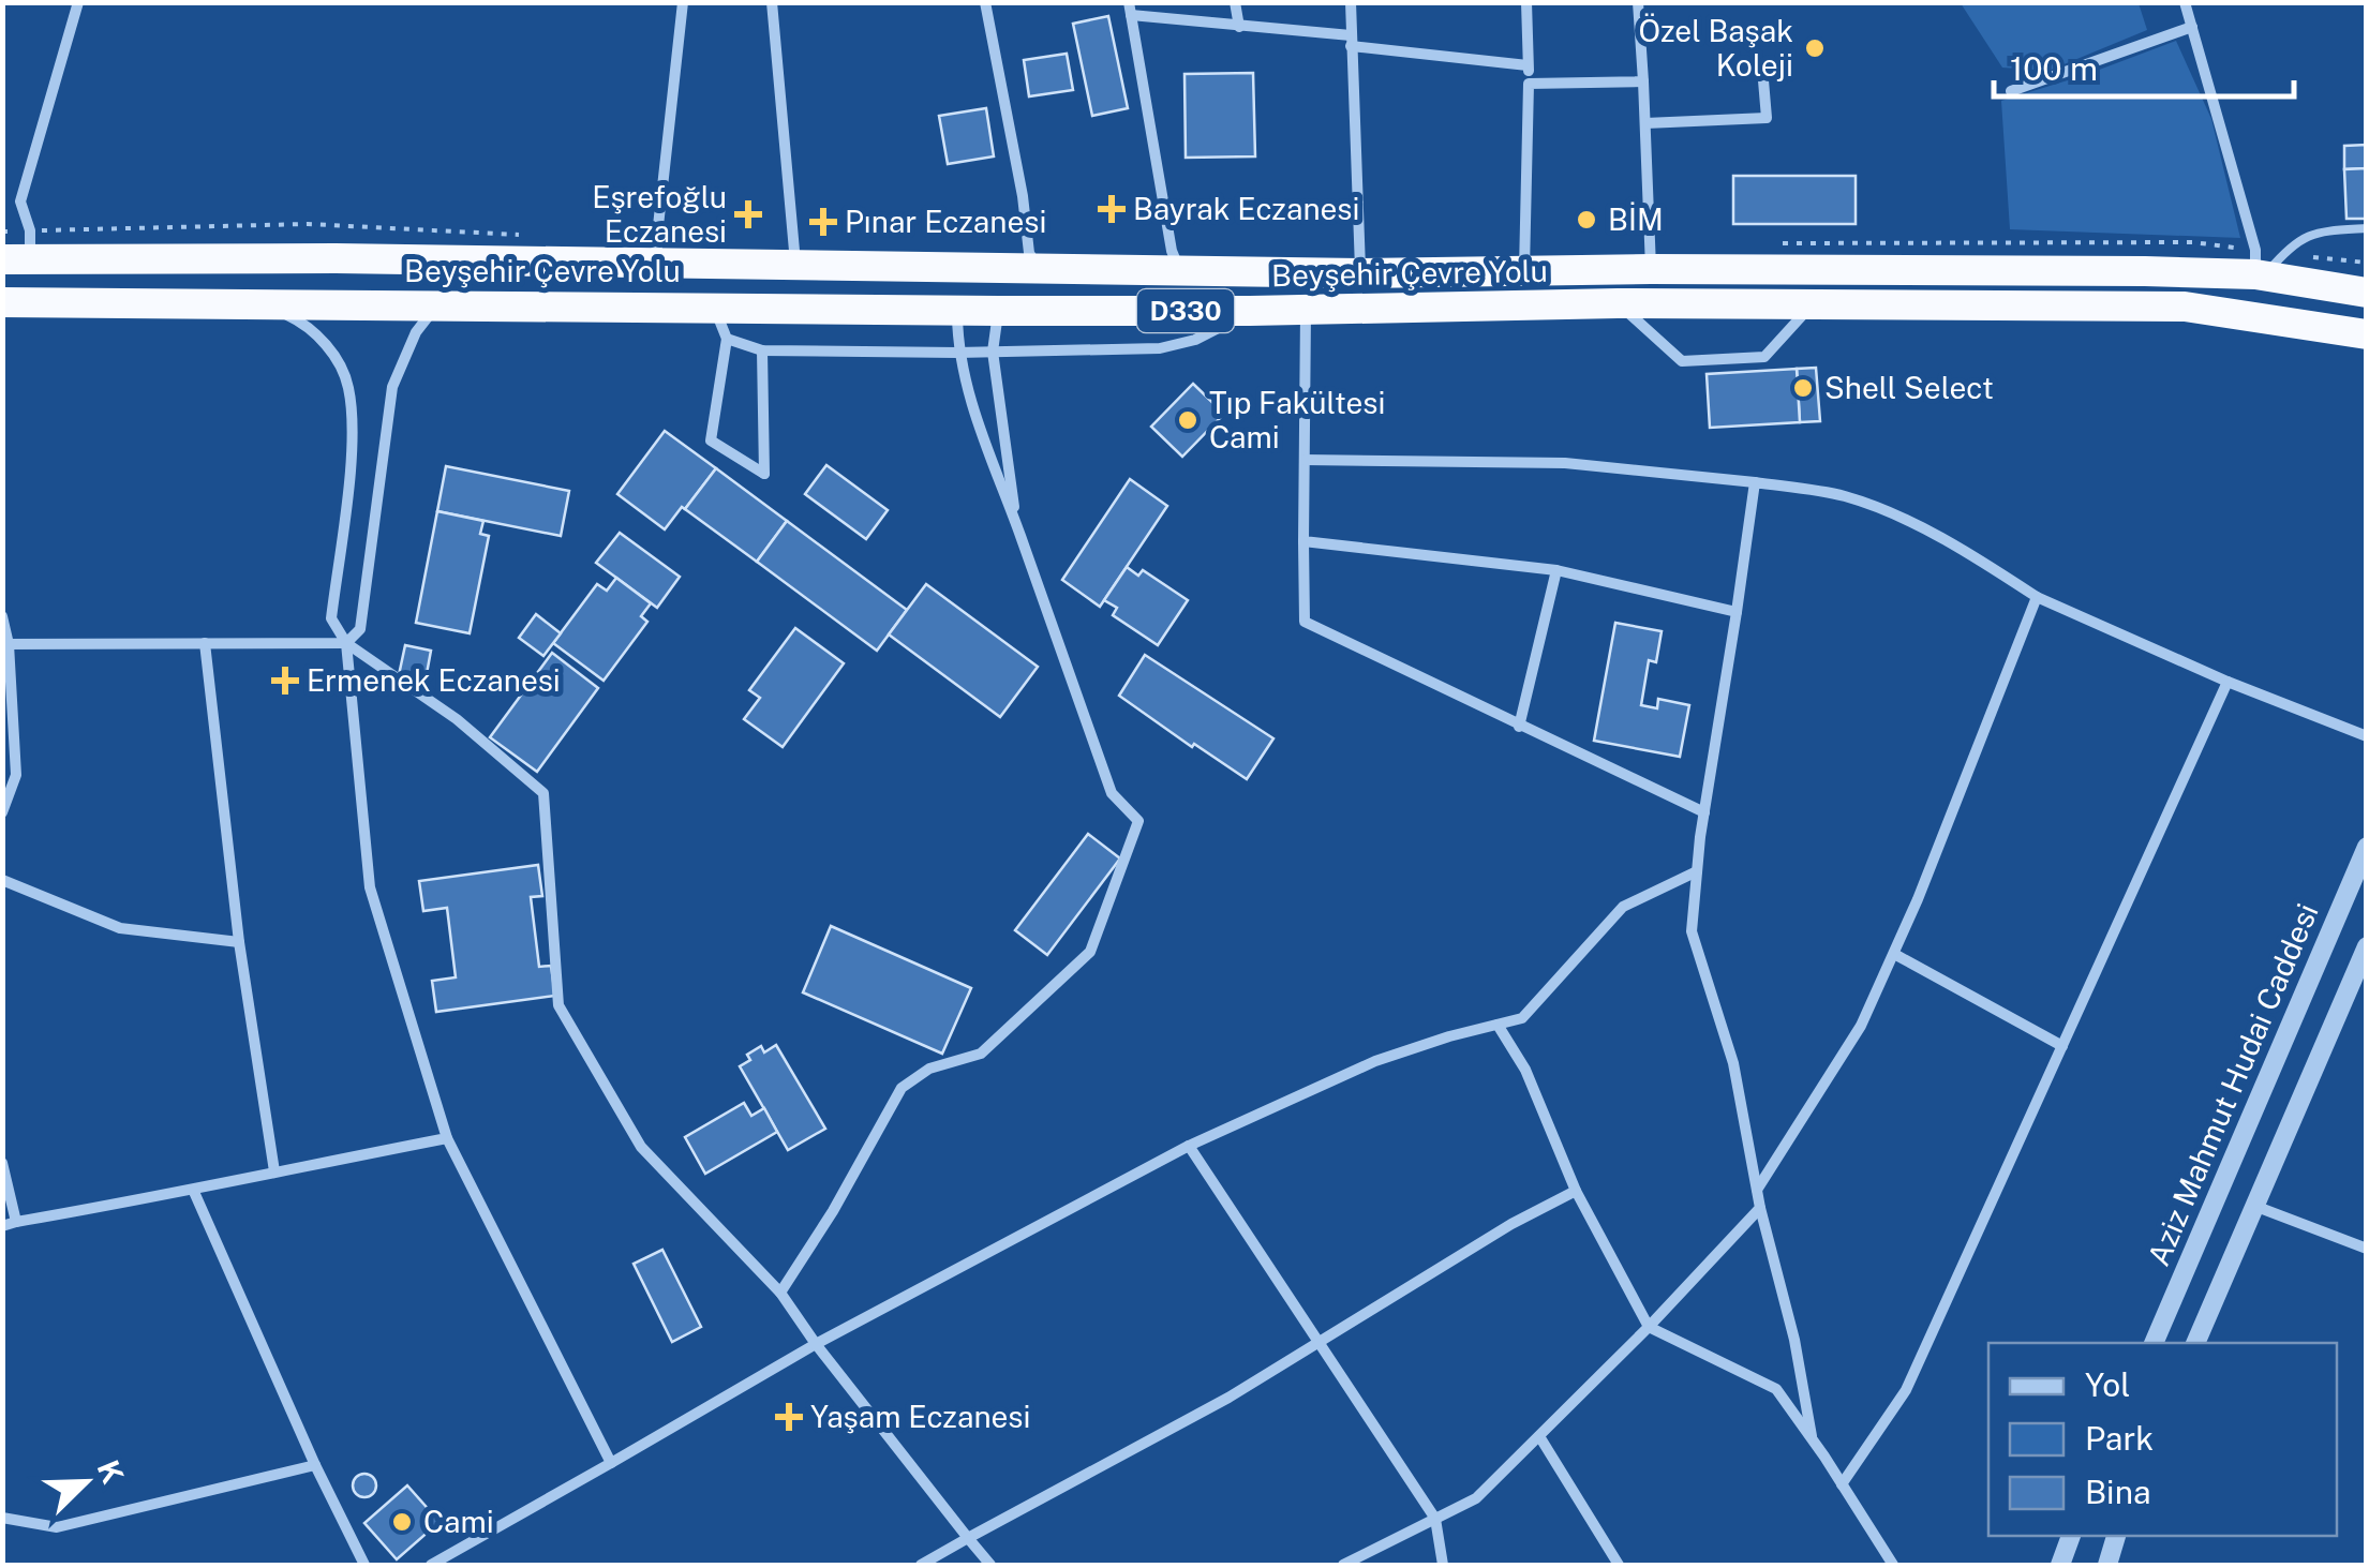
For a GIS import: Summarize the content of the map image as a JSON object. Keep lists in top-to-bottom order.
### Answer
{
  "streets": {
    "highway": ["Beyşehir Çevre Yolu", "D330"],
    "street": ["Aziz Mahmut Hudai Caddesi"]
  },
  "places": {
    "other": [
      "Özel Başak Koleji",
      "BİM",
      "Shell Select",
      "Tıp Fakültesi Cami",
      "Cami"
    ],
    "health": [
      "Bayrak Eczanesi",
      "Eşrefoğlu Eczanesi",
      "Pınar Eczanesi",
      "Ermenek Eczanesi",
      "Yaşam Eczanesi"
    ]
  },
  "legend": ["Yol", "Park", "Bina"],
  "scale_bar": "100 m",
  "north": "top right"
}
